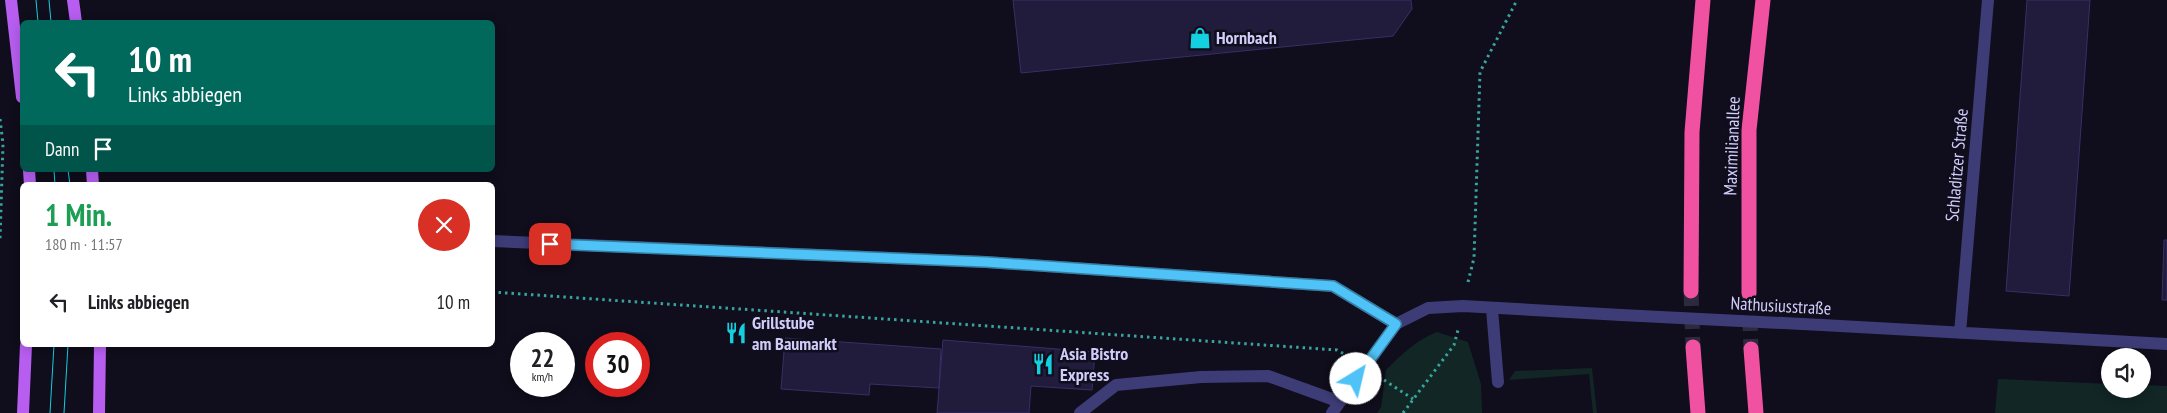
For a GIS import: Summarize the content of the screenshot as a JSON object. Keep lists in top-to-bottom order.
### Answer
{
  "streets": {
    "highway": ["Maximilianallee"],
    "street": ["Schladitzer Straße", "Nathusiusstraße"]
  },
  "crossings": [
    ["Schladitzer Straße", "Nathusiusstraße"]
  ],
  "places": {
    "shop": ["Hornbach"],
    "restaurant": ["Grillstube am Baumarkt", "Asia Bistro Express"]
  },
  "page": {
    "turn": ["10 m", "Links abbiegen"],
    "then": "Dann",
    "heading": ["1 Min.", "180 m · 11:57"],
    "list": [
      {
        "name": "Links abbiegen",
        "value": "10 m"
      }
    ],
    "speed": "22 km/h",
    "limit": "30"
  }
}
